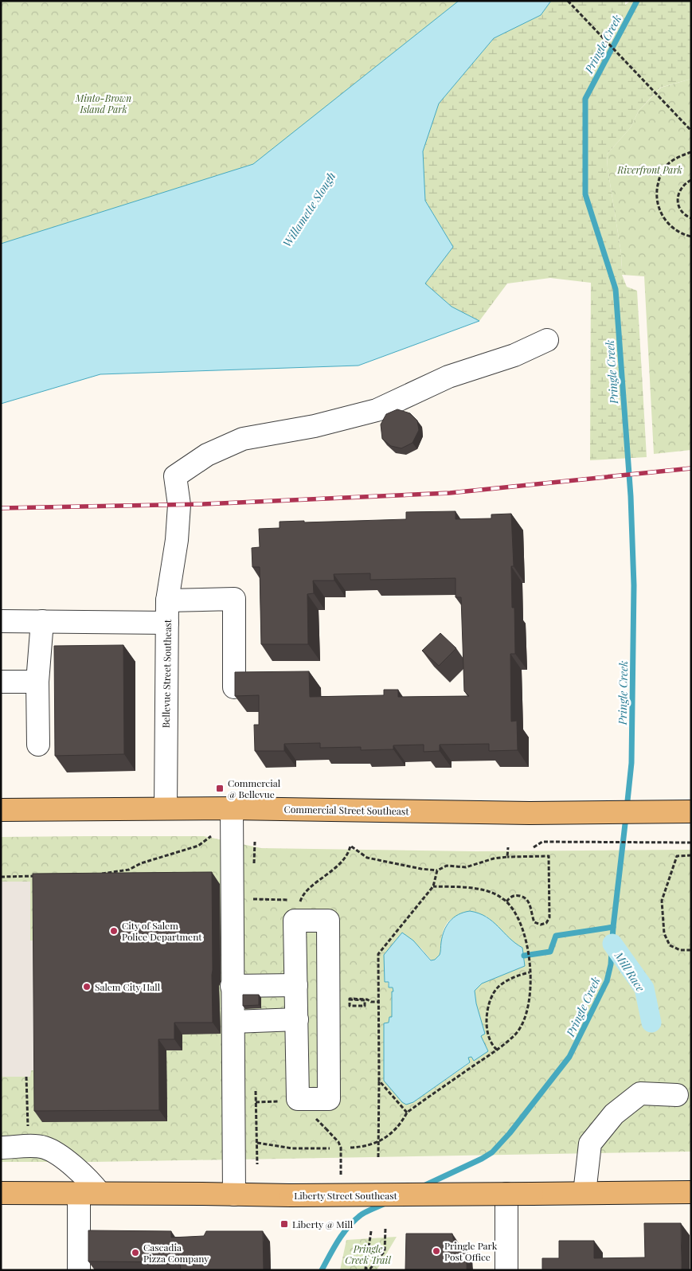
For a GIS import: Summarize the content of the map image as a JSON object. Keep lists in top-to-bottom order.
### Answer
{
  "streets": {
    "main road": ["Commercial Street Southeast", "Liberty Street Southeast"],
    "street": ["Bellevue Street Southeast"]
  },
  "crossings": [
    ["Bellevue Street Southeast", "Commercial Street Southeast"]
  ],
  "water": ["Pringle Creek", "Willamette Slough", "Mill Race"],
  "parks": ["Minto-Brown Island Park", "Riverfront Park", "Pringle Creek Trail"],
  "places": {
    "transit": ["Commercial @ Bellevue", "Liberty @ Mill"],
    "other": [
      "City of Salem Police Department",
      "Salem City Hall",
      "Pringle Park Post Office",
      "Cascadia Pizza Company"
    ]
  }
}
